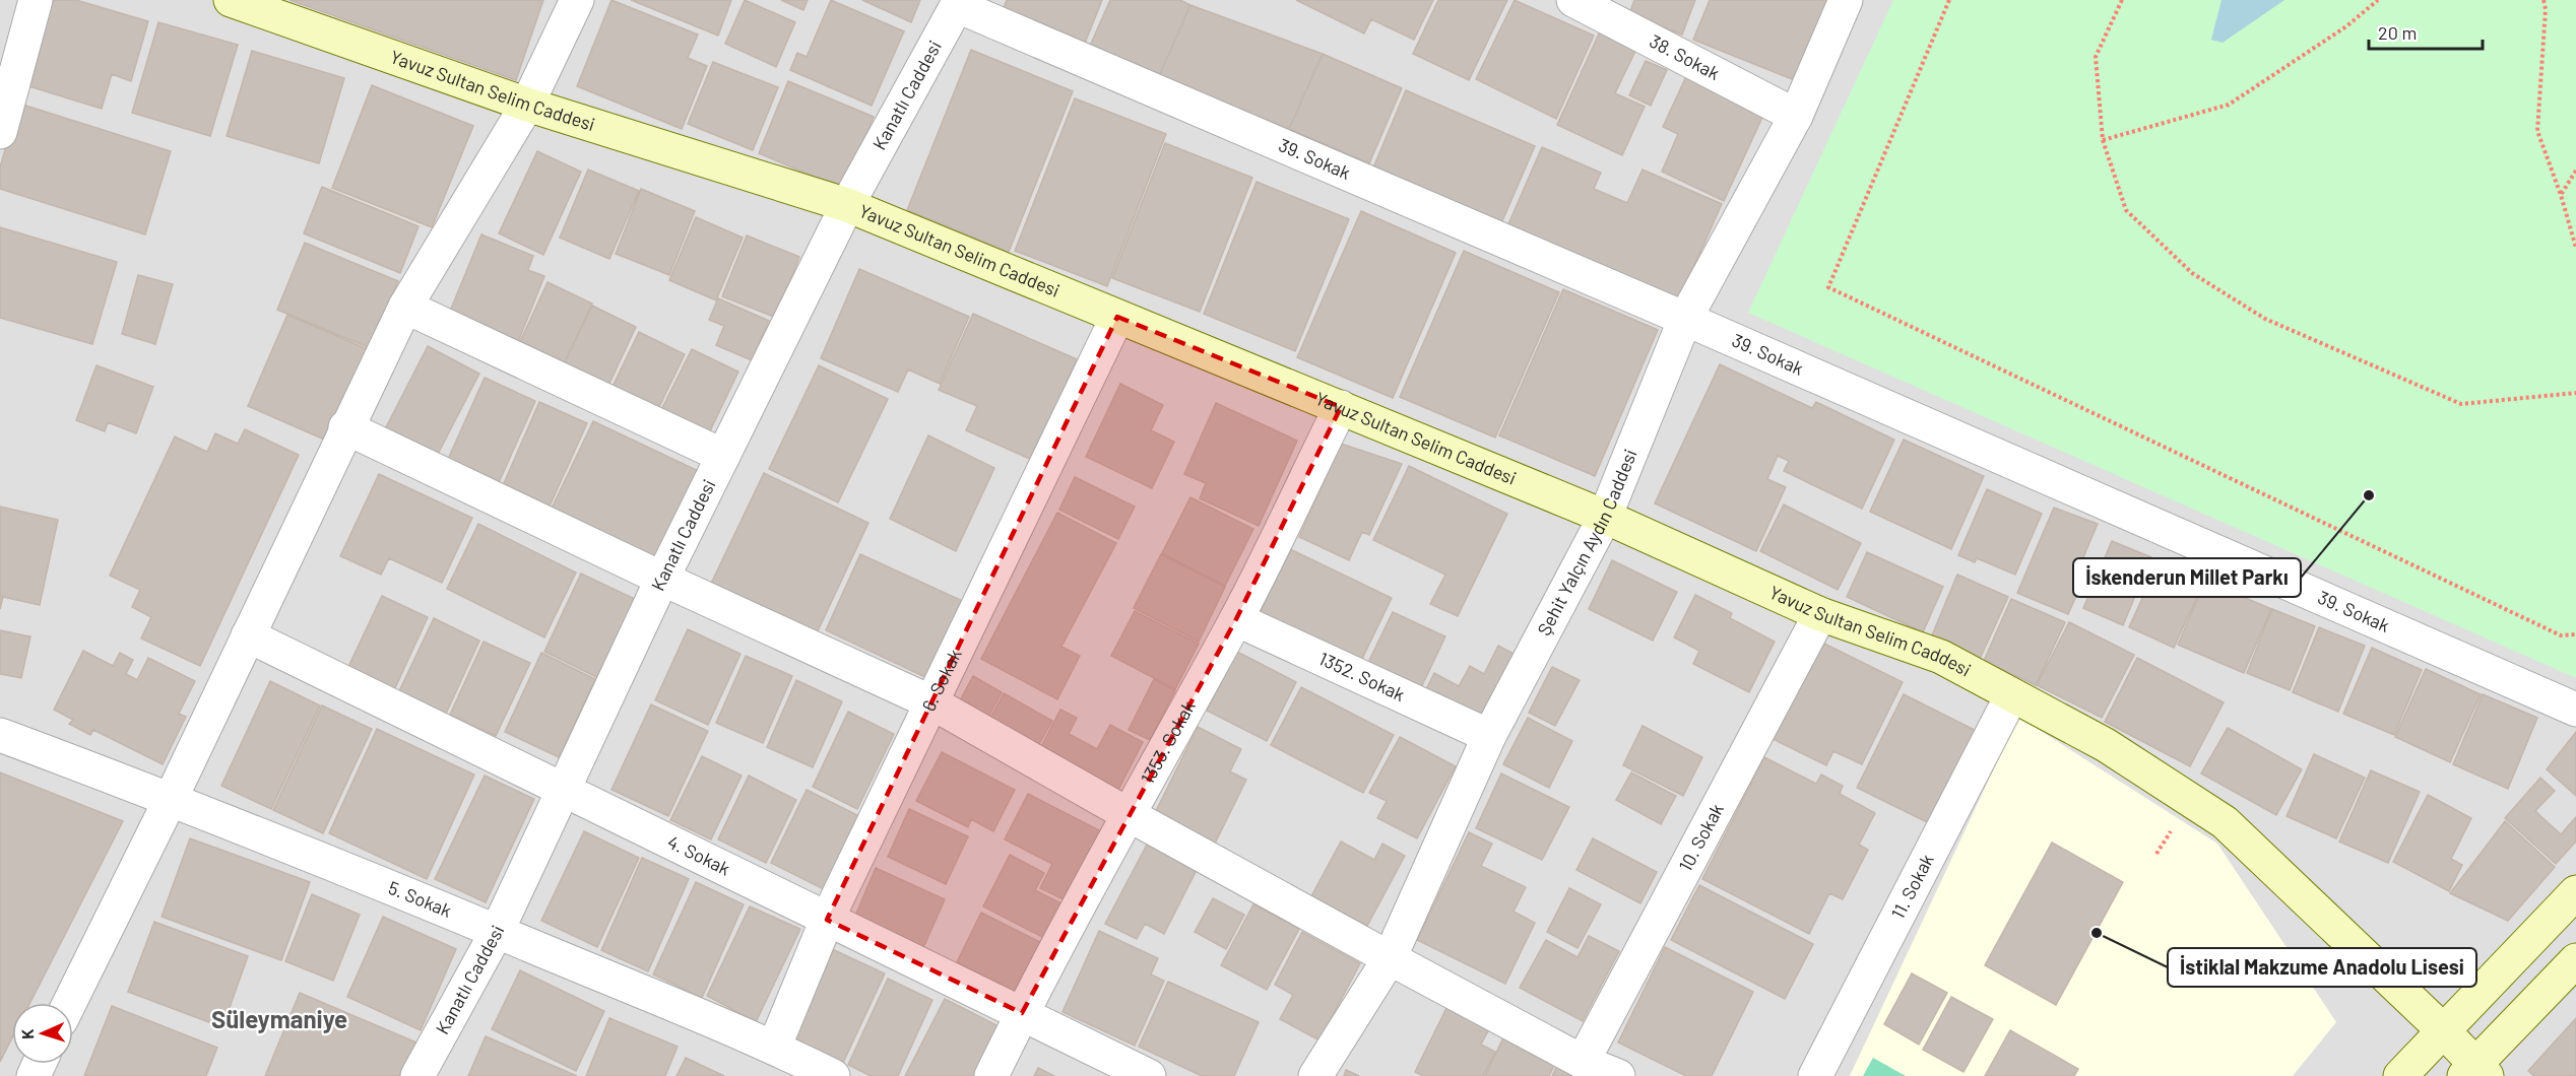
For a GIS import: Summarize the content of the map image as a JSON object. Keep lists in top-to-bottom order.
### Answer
{
  "streets": {
    "street": [
      "38. Sokak",
      "Yavuz Sultan Selim Caddesi",
      "Kanatlı Caddesi",
      "39. Sokak",
      "Şehit Yalçın Aydın Caddesi",
      "1352. Sokak",
      "6. Sokak",
      "1353. Sokak",
      "10. Sokak",
      "4. Sokak",
      "11. Sokak",
      "5. Sokak"
    ]
  },
  "crossings": [
    ["38. Sokak", "Şehit Yalçın Aydın Caddesi"],
    ["Yavuz Sultan Selim Caddesi", "Kanatlı Caddesi"],
    ["Yavuz Sultan Selim Caddesi", "Şehit Yalçın Aydın Caddesi"],
    ["Yavuz Sultan Selim Caddesi", "6. Sokak"],
    ["Yavuz Sultan Selim Caddesi", "1353. Sokak"],
    ["Yavuz Sultan Selim Caddesi", "10. Sokak"],
    ["Yavuz Sultan Selim Caddesi", "11. Sokak"],
    ["Kanatlı Caddesi", "39. Sokak"],
    ["Kanatlı Caddesi", "4. Sokak"],
    ["Kanatlı Caddesi", "5. Sokak"],
    ["39. Sokak", "Şehit Yalçın Aydın Caddesi"],
    ["Şehit Yalçın Aydın Caddesi", "1352. Sokak"],
    ["1352. Sokak", "1353. Sokak"],
    ["6. Sokak", "4. Sokak"],
    ["6. Sokak", "5. Sokak"],
    ["1353. Sokak", "4. Sokak"]
  ],
  "districts": ["Süleymaniye"],
  "places": ["İskenderun Millet Parkı", "İstiklal Makzume Anadolu Lisesi"],
  "scale_bar": "20 m",
  "north": "left"
}
